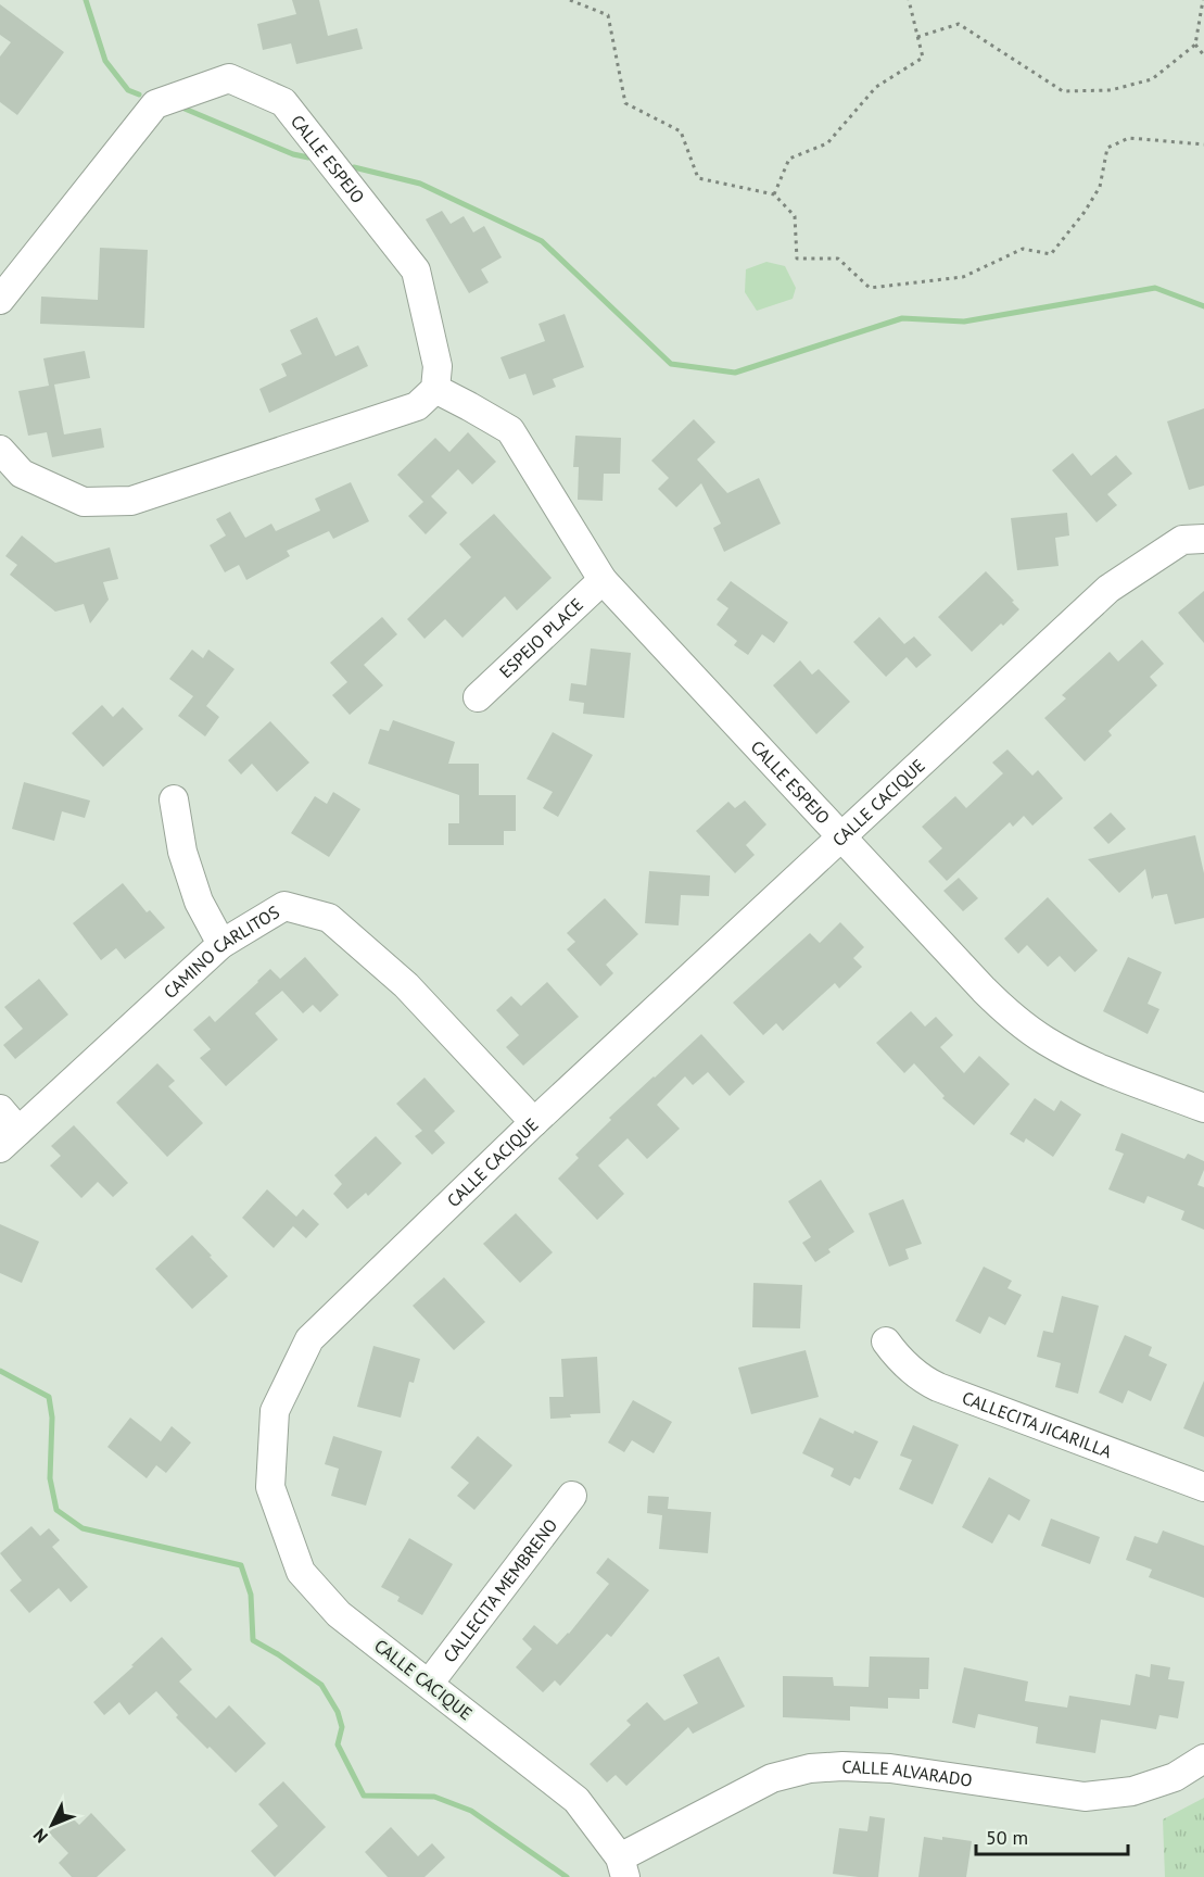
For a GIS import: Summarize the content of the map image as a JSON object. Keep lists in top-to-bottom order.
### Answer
{
  "streets": {
    "street": [
      "CALLE ESPEJO",
      "ESPEJO PLACE",
      "CALLE CACIQUE",
      "CAMINO CARLITOS",
      "CALLECITA JICARILLA",
      "CALLECITA MEMBRENO",
      "CALLE ALVARADO"
    ]
  },
  "crossings": [
    ["CALLE ESPEJO", "ESPEJO PLACE"],
    ["CALLE ESPEJO", "CALLE CACIQUE"],
    ["CALLE CACIQUE", "CAMINO CARLITOS"],
    ["CALLE CACIQUE", "CALLECITA MEMBRENO"],
    ["CALLE CACIQUE", "CALLE ALVARADO"]
  ],
  "scale_bar": "50 m",
  "north": "bottom left"
}
